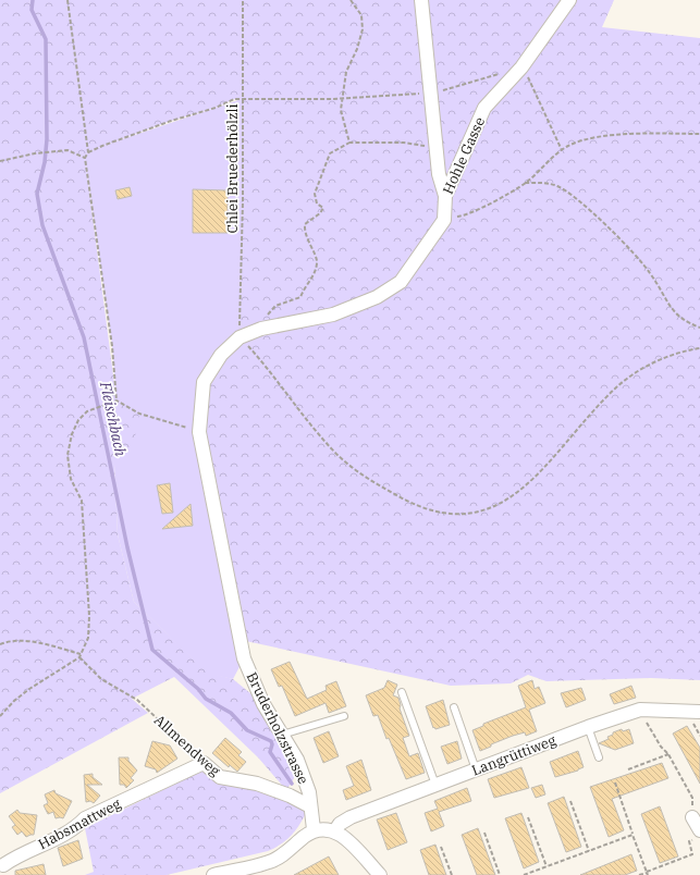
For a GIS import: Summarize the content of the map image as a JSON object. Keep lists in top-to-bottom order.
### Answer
{
  "streets": {
    "street": [
      "Hohle Gasse",
      "Bruderholzstrasse",
      "Allmendweg",
      "Langrüttiweg",
      "Habsmattweg"
    ],
    "path": ["Chlei Bruederhölzli"]
  },
  "crossings": [
    ["Bruderholzstrasse", "Allmendweg"],
    ["Allmendweg", "Habsmattweg"]
  ],
  "water": ["Fleischbach"]
}
